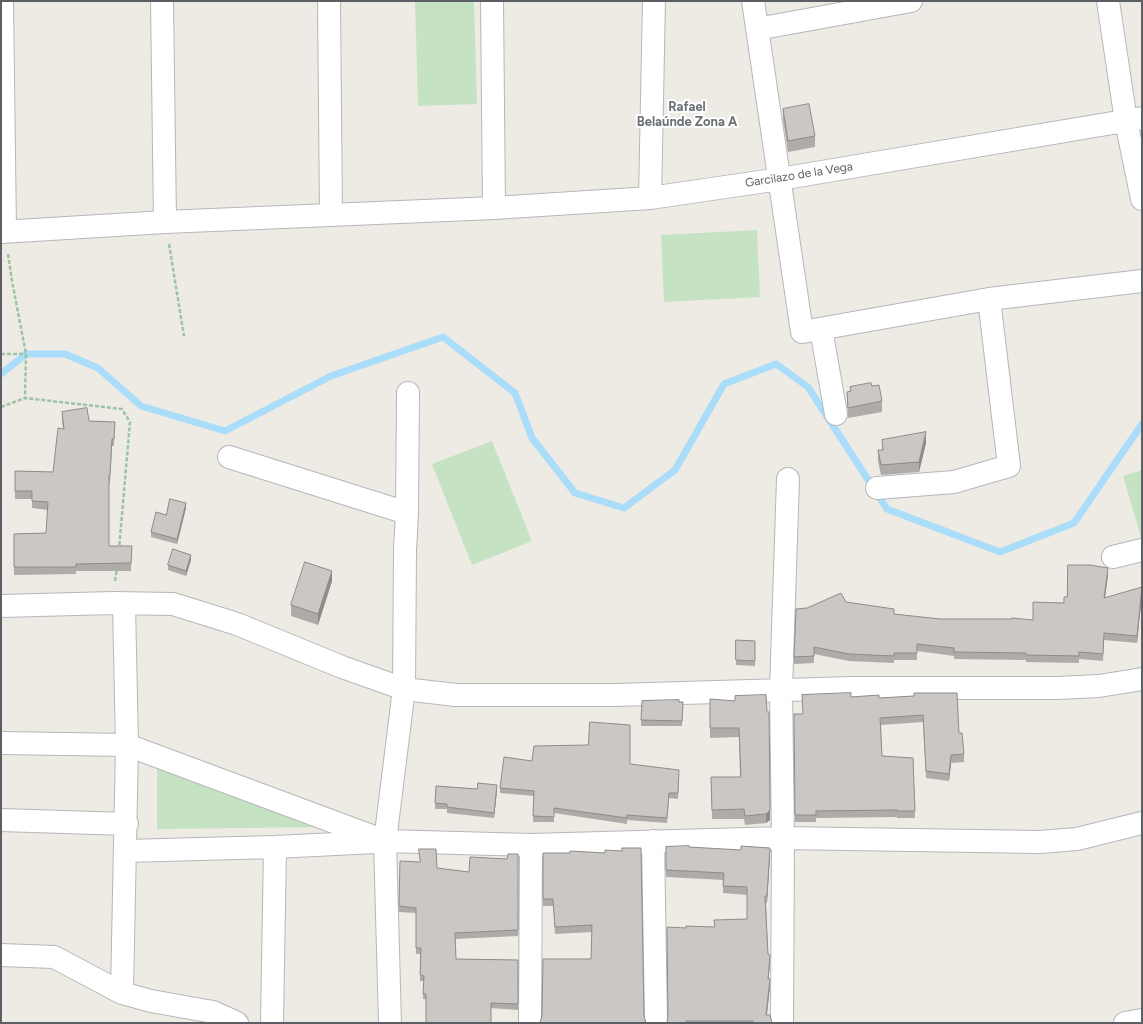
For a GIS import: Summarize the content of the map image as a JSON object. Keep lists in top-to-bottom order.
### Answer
{
  "streets": {
    "street": ["Garcilazo de la Vega"]
  },
  "districts": ["Rafael Belaúnde Zona A"]
}
